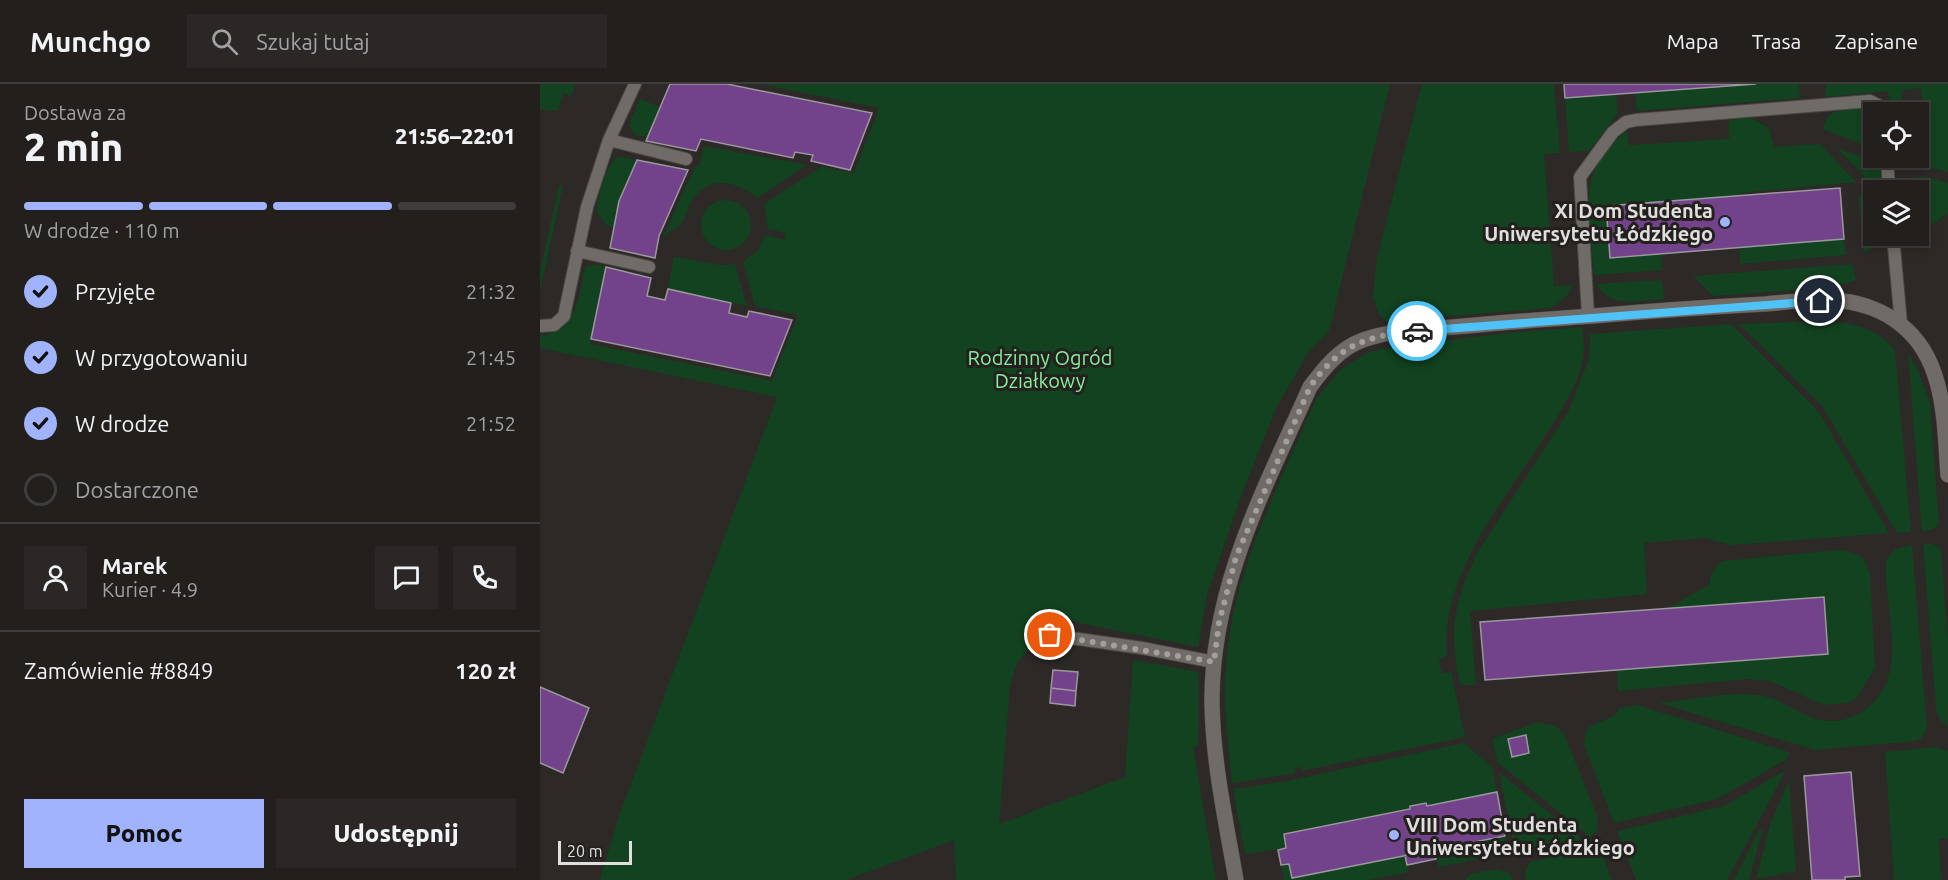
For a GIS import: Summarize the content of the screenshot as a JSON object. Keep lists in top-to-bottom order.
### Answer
{
  "parks": ["Rodzinny Ogród Działkowy"],
  "places": ["XI Dom Studenta Uniwersytetu Łódzkiego", "VIII Dom Studenta Uniwersytetu Łódzkiego"],
  "scale_bar": "20 m",
  "page": {
    "header": "Munchgo",
    "search": "Szukaj tutaj",
    "nav": ["Mapa", "Trasa", "Zapisane"],
    "heading": ["2 min", "Dostawa za", "21:56–22:01"],
    "panel": [
      "Marek",
      "Kurier · 4.9",
      "Zamówienie #8849",
      "120 zł"
    ],
    "bar": "W drodze · 110 m",
    "list": [
      ["Przyjęte", "21:32"],
      ["W przygotowaniu", "21:45"],
      ["W drodze", "21:52"],
      "Dostarczone"
    ],
    "buttons": ["Pomoc", "Udostępnij"],
    "scale": "20 m"
  }
}
